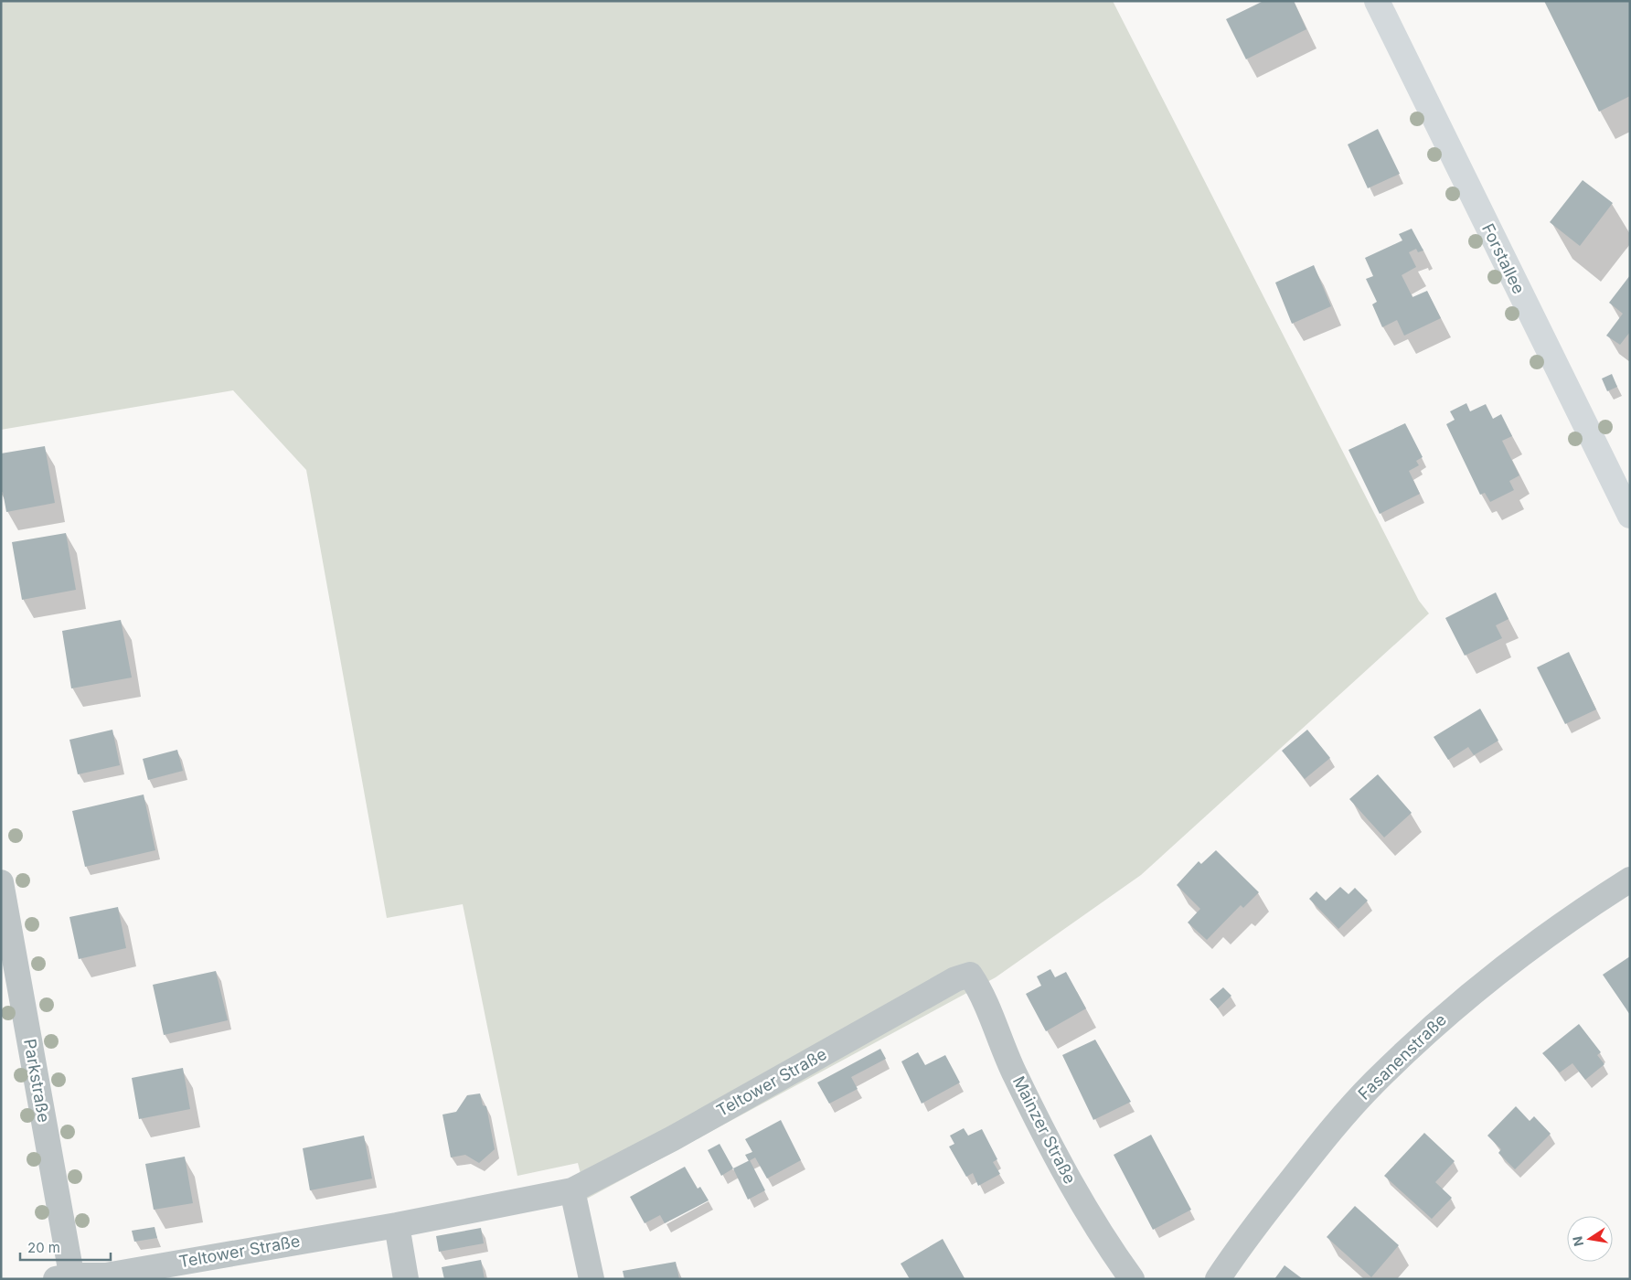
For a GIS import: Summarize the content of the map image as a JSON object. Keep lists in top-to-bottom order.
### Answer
{
  "streets": {
    "street": [
      "Forstallee",
      "Fasanenstraße",
      "Parkstraße",
      "Teltower Straße",
      "Mainzer Straße"
    ]
  },
  "crossings": [
    ["Parkstraße", "Teltower Straße"],
    ["Teltower Straße", "Mainzer Straße"]
  ],
  "scale_bar": "20 m",
  "north": "left"
}
